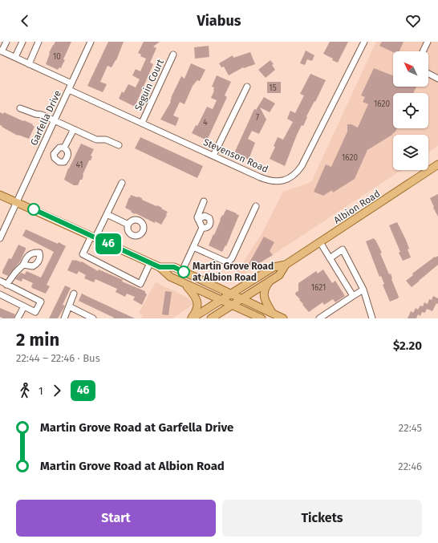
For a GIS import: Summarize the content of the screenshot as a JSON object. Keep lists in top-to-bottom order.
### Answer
{
  "streets": {
    "main road": ["Albion Road"],
    "street": ["Seguin Court", "Garfella Drive", "Stevenson Road"]
  },
  "crossings": [
    ["Seguin Court", "Stevenson Road"],
    ["Garfella Drive", "Stevenson Road"]
  ],
  "places": ["Martin Grove Road at Albion Road"],
  "lines": ["bus line 46"],
  "house_numbers": [
    "10",
    "15",
    "1620",
    "7",
    "4",
    "1620",
    "41",
    "1621"
  ],
  "north": "top left",
  "page": {
    "header": "Viabus",
    "on_map": "46",
    "heading": ["2 min", "22:44 – 22:46 · Bus", "$2.20"],
    "legs": ["1", "46"],
    "list": [
      {
        "name": "Martin Grove Road at Garfella Drive",
        "value": "22:45"
      },
      {
        "name": "Martin Grove Road at Albion Road",
        "value": "22:46"
      }
    ],
    "buttons": ["Start", "Tickets"]
  }
}
